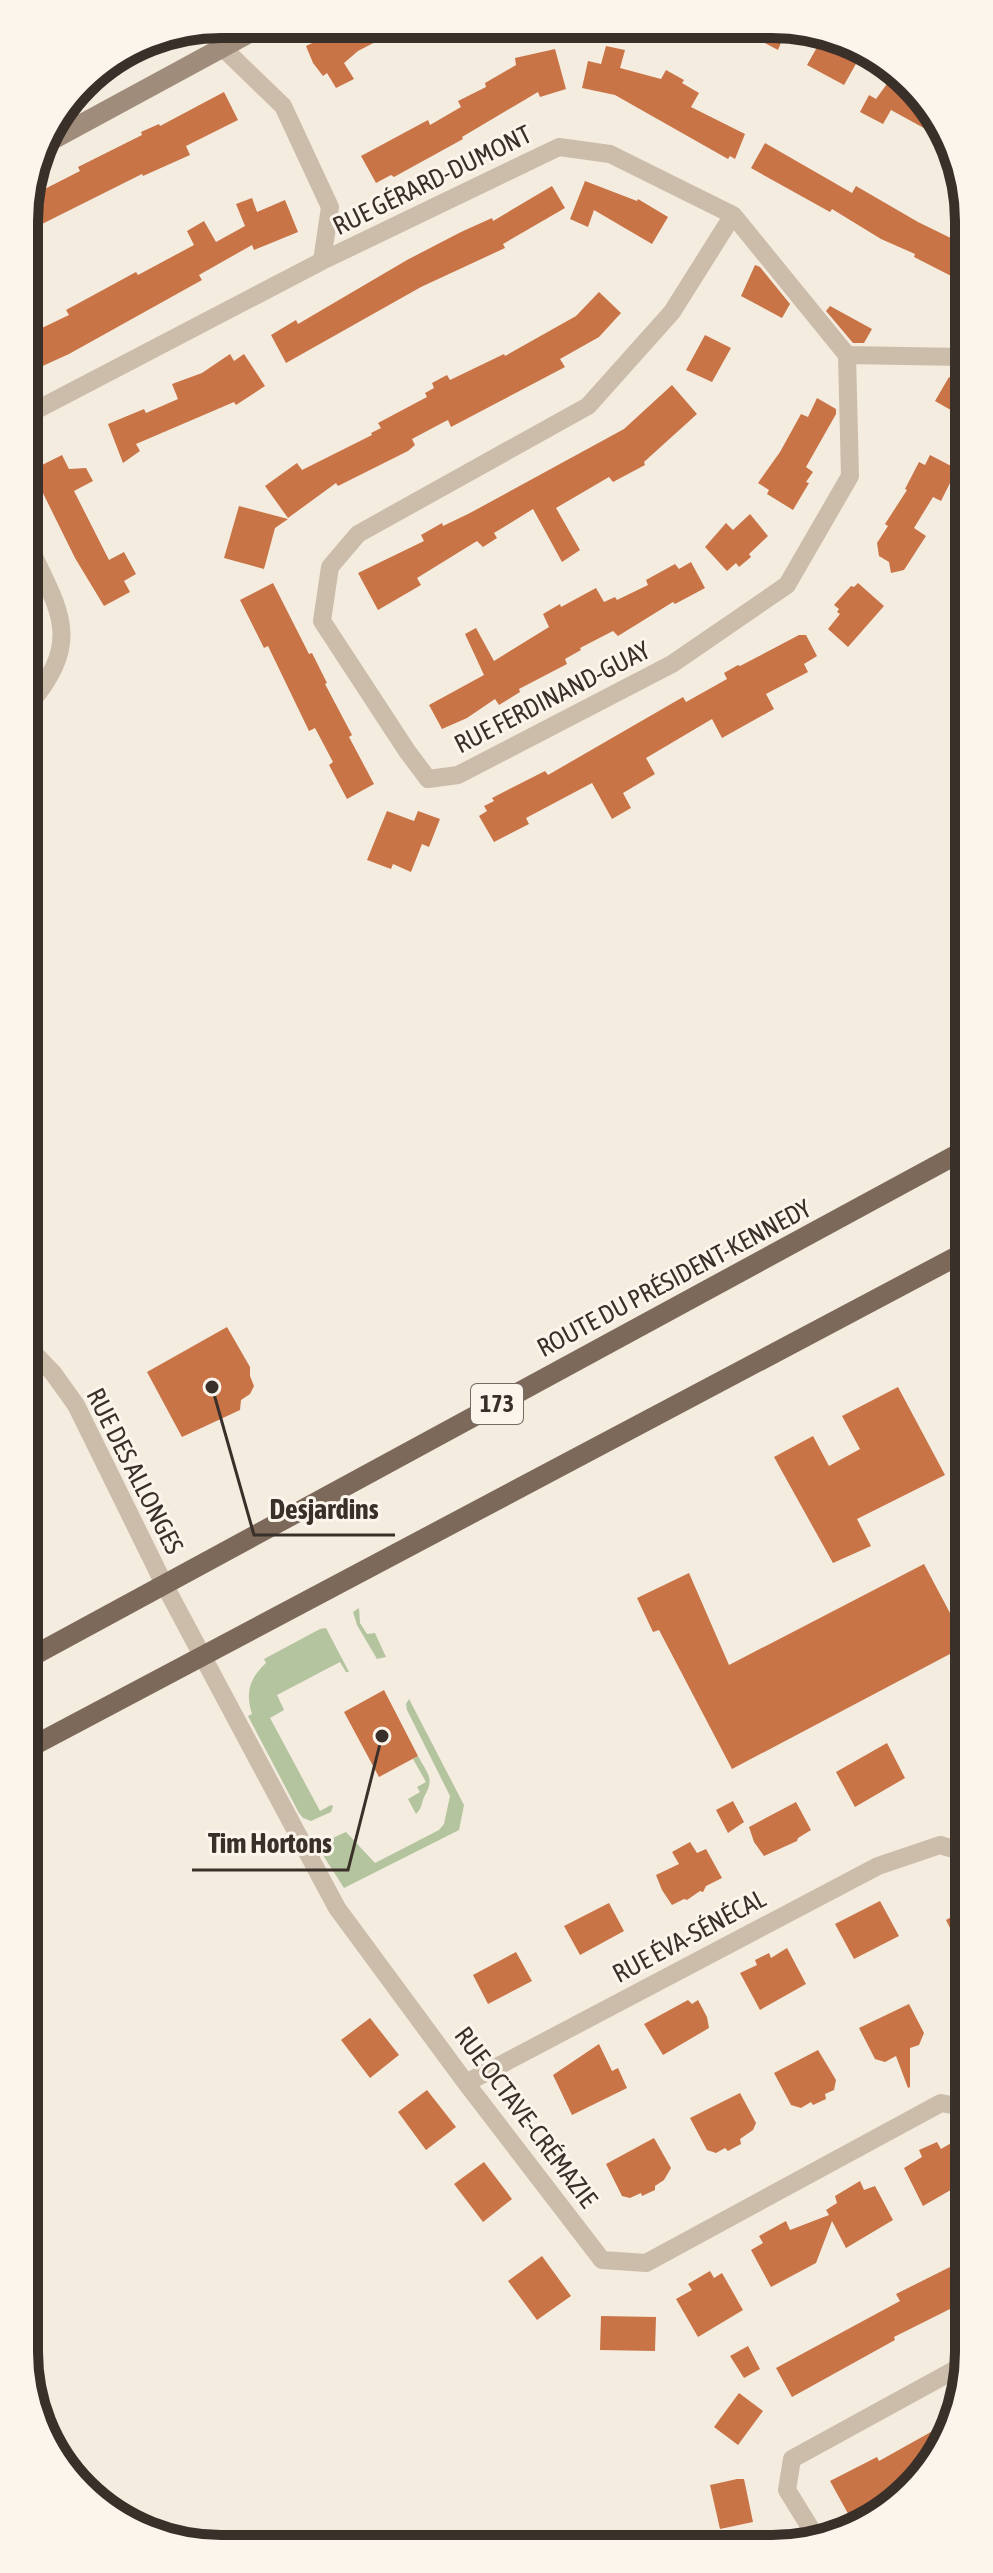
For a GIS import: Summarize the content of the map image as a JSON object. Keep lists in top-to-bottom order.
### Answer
{
  "streets": {
    "main road": ["ROUTE DU PRÉSIDENT-KENNEDY", "173"],
    "street": [
      "RUE GÉRARD-DUMONT",
      "RUE FERDINAND-GUAY",
      "RUE DES ALLONGES",
      "RUE ÉVA-SÉNÉCAL",
      "RUE OCTAVE-CRÉMAZIE"
    ]
  },
  "crossings": [
    ["RUE GÉRARD-DUMONT", "RUE FERDINAND-GUAY"],
    ["ROUTE DU PRÉSIDENT-KENNEDY", "RUE DES ALLONGES"],
    ["RUE DES ALLONGES", "RUE OCTAVE-CRÉMAZIE"],
    ["RUE ÉVA-SÉNÉCAL", "RUE OCTAVE-CRÉMAZIE"]
  ],
  "places": ["Desjardins", "Tim Hortons"]
}
